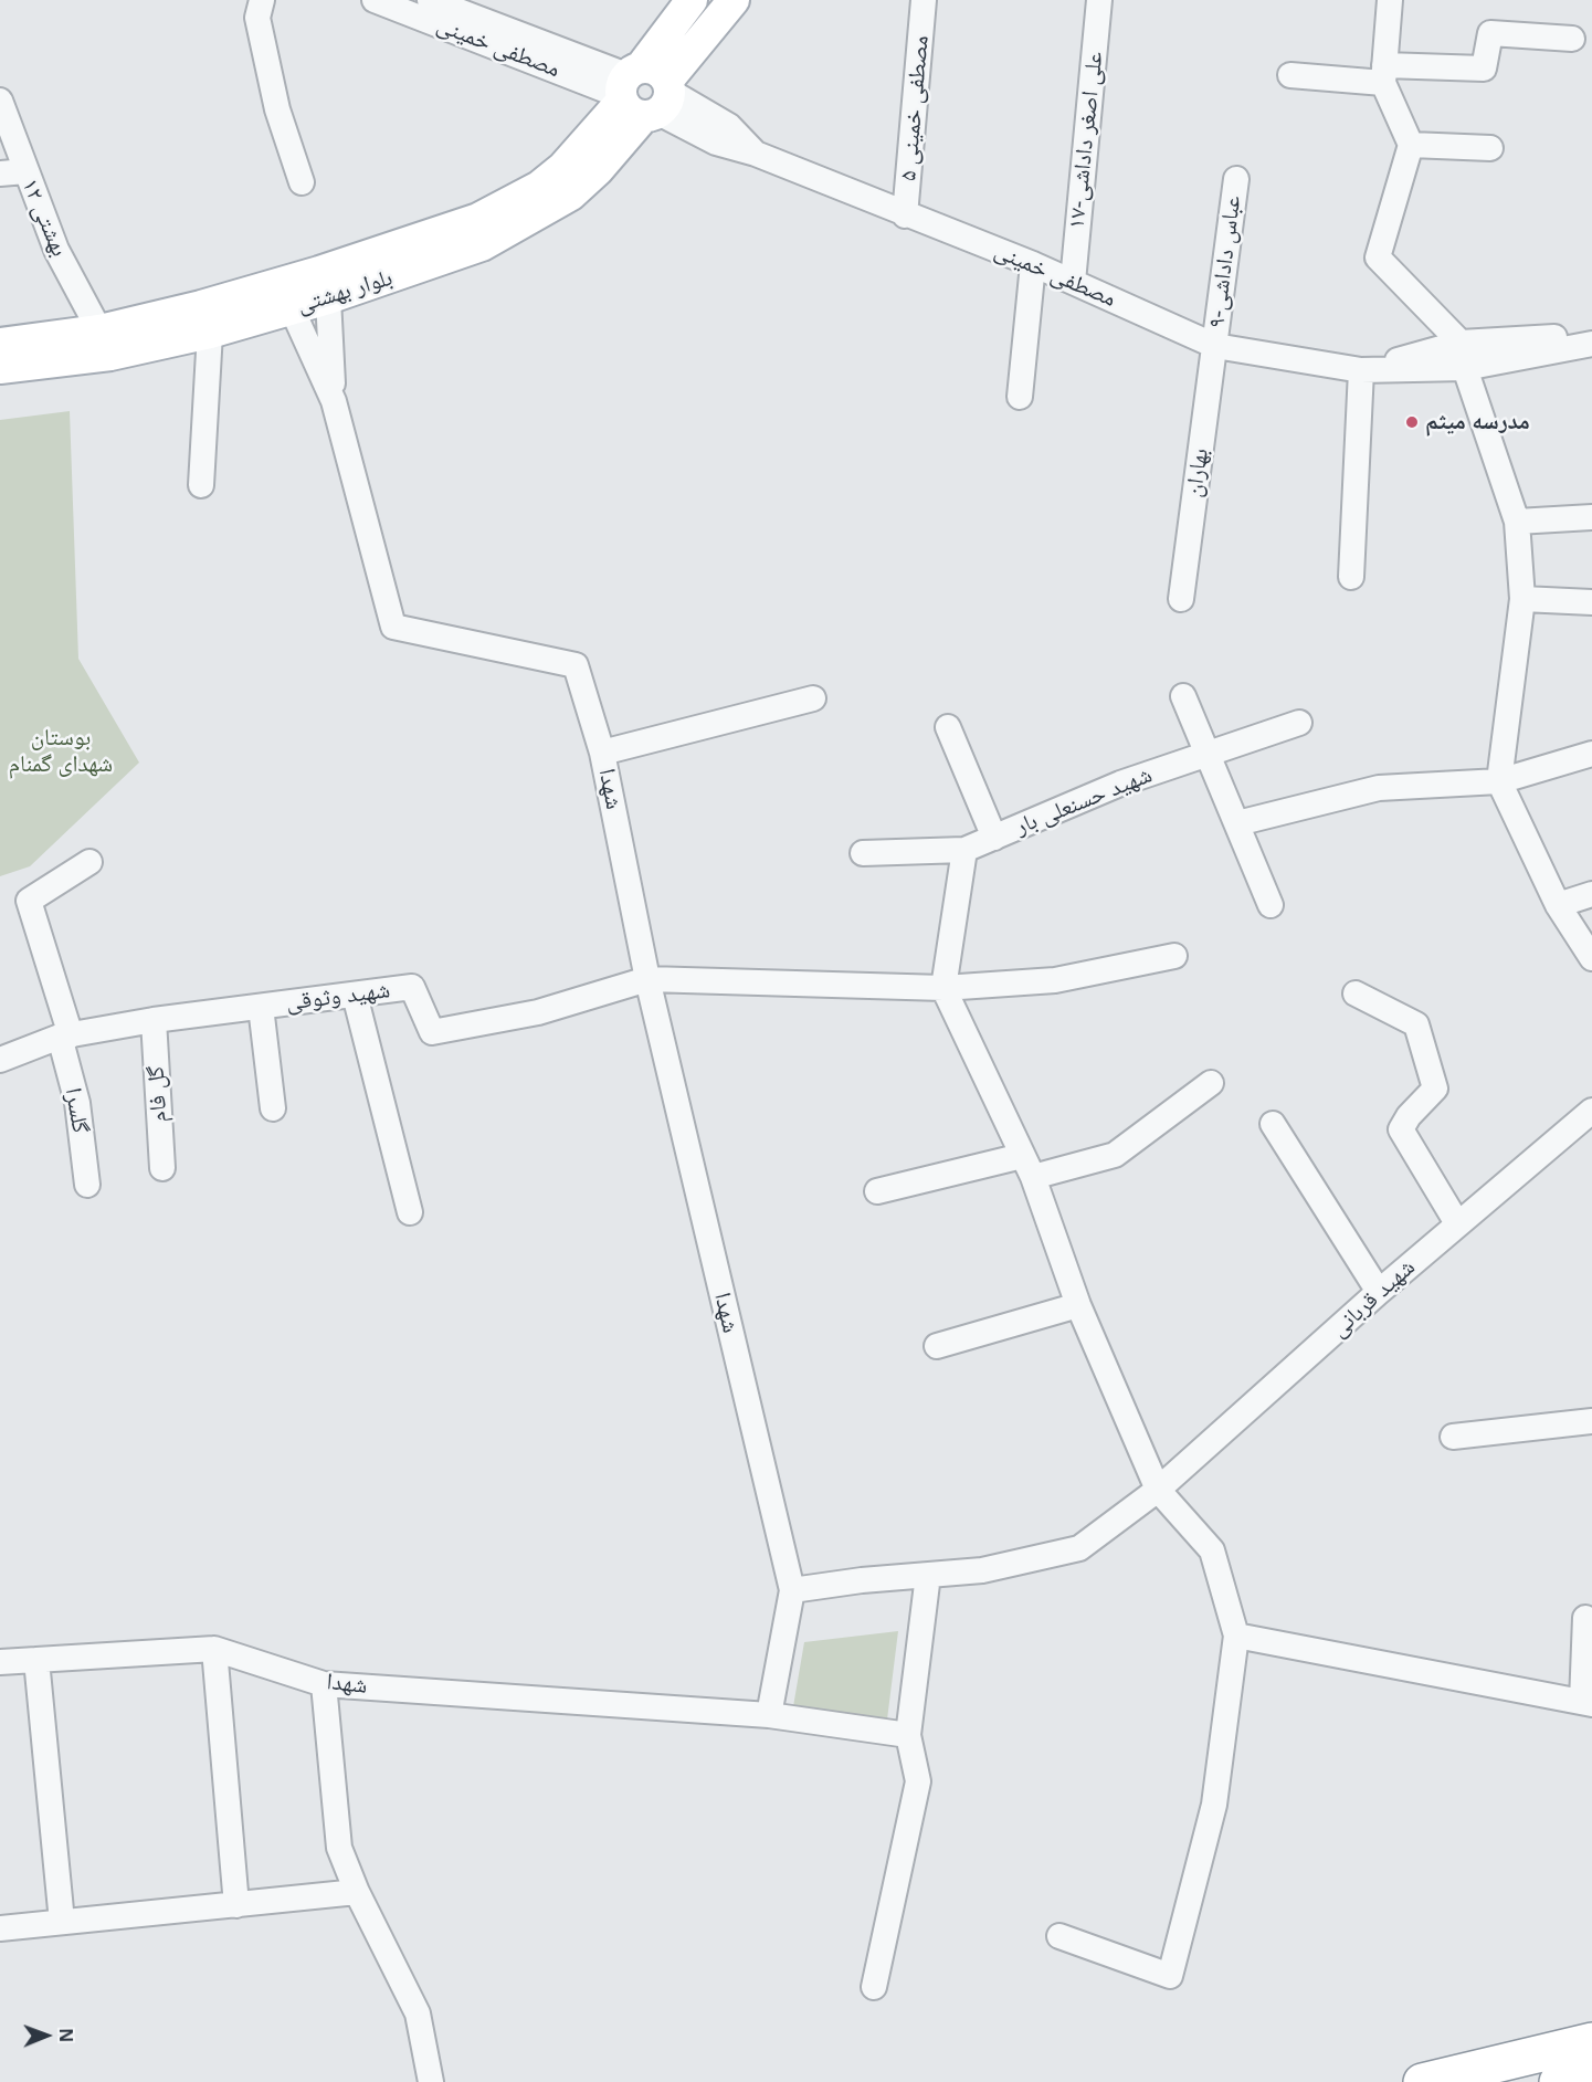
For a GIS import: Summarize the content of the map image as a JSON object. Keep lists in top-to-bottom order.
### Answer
{
  "streets": {
    "main road": ["بلوار بهشتی"],
    "street": [
      "مصطفی خمینی",
      "مصطفی خمینی ۵",
      "علی اصغر داداشی-۱۷",
      "بهشتی ۱۲",
      "عباس داداشی-۹",
      "بهاران",
      "شهدا",
      "شهید حسنعلی بار",
      "شهید وثوقی",
      "گل فام",
      "گلسرا",
      "شهید قربانی"
    ]
  },
  "crossings": [
    ["مصطفی خمینی", "مصطفی خمینی ۵"],
    ["مصطفی خمینی", "علی اصغر داداشی-۱۷"],
    ["مصطفی خمینی", "عباس داداشی-۹"],
    ["مصطفی خمینی", "بلوار بهشتی"],
    ["مصطفی خمینی", "بهاران"],
    ["بهشتی ۱۲", "بلوار بهشتی"],
    ["عباس داداشی-۹", "بهاران"],
    ["بلوار بهشتی", "شهدا"],
    ["شهدا", "شهید وثوقی"],
    ["شهدا", "شهید قربانی"],
    ["شهید وثوقی", "گل فام"],
    ["شهید وثوقی", "گلسرا"]
  ],
  "parks": ["بوستان شهدای گمنام"],
  "places": ["مدرسه میثم"],
  "north": "right"
}
